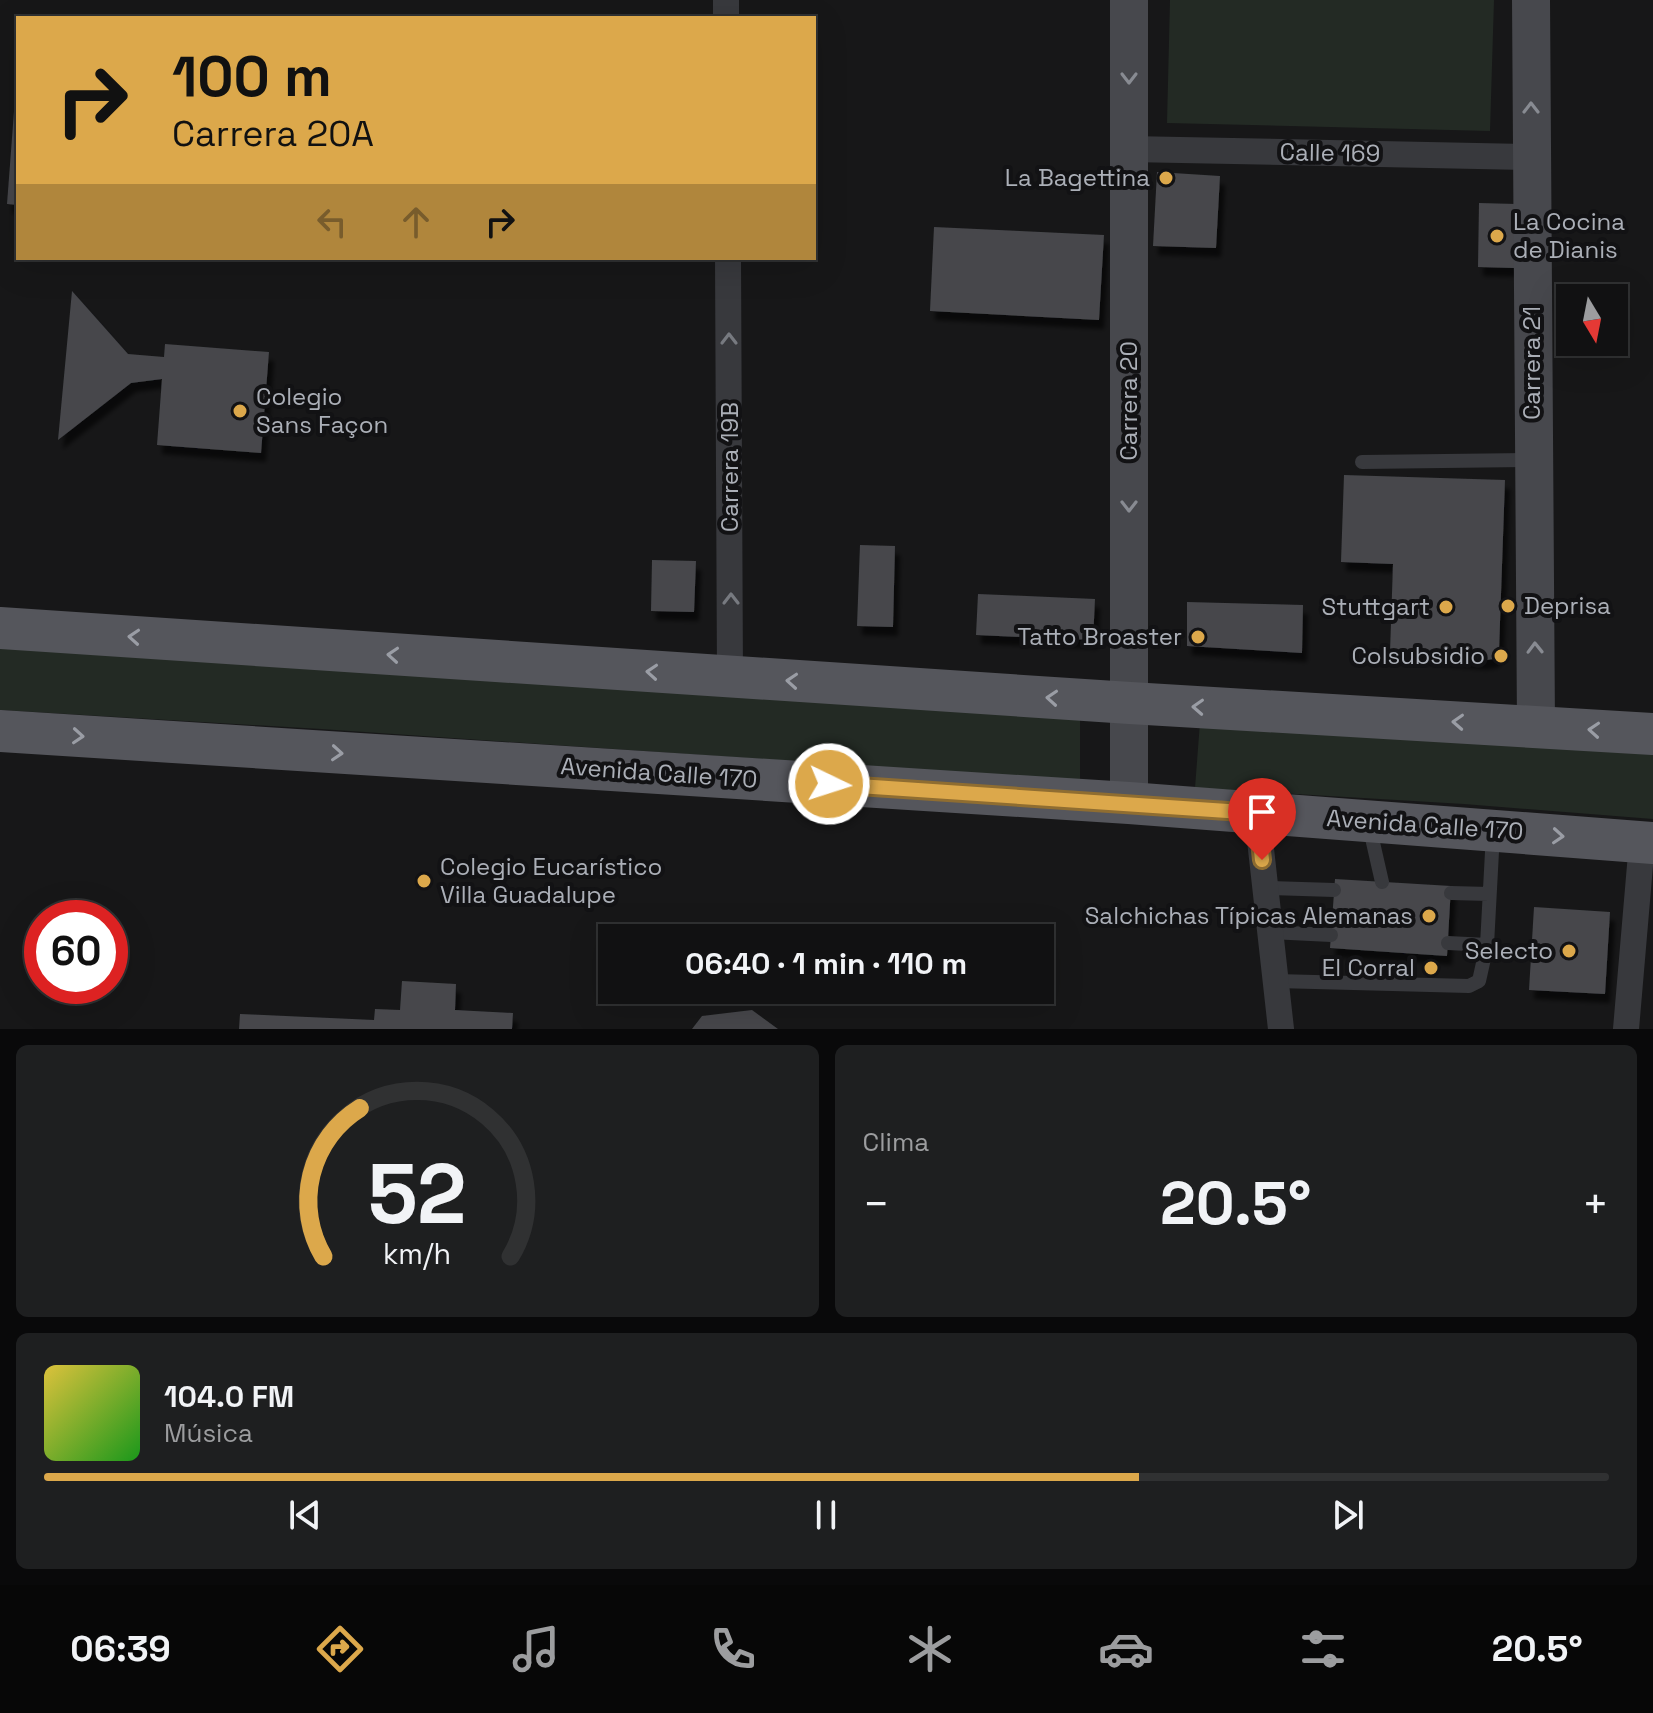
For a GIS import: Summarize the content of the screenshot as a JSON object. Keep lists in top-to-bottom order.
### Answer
{
  "streets": {
    "main road": ["Carrera 21", "Carrera 20", "Avenida Calle 170"],
    "street": ["Calle 169", "Carrera 19B"]
  },
  "crossings": [
    ["Calle 169", "Carrera 21"],
    ["Calle 169", "Carrera 20"],
    ["Carrera 20", "Avenida Calle 170"]
  ],
  "one_way": ["Carrera 21", "Carrera 20", "Carrera 19B"],
  "places": [
    "La Bagettina",
    "La Cocina de Dianis",
    "Colegio Sans Façon",
    "Deprisa",
    "Stuttgart",
    "Tatto Broaster",
    "Colsubsidio",
    "Colegio Eucarístico Villa Guadalupe",
    "Salchichas Típicas Alemanas",
    "Selecto",
    "El Corral"
  ],
  "north": "bottom",
  "page": {
    "turn": ["100 m", "Carrera 20A"],
    "limit": "60",
    "trip": "06:40 · 1 min · 110 m",
    "tile": "Clima",
    "heat": ["−", "20.5°", "+"],
    "song": ["104.0 FM", "Música"],
    "tabs": ["06:39", "20.5°"],
    "gauge": ["52", "km/h"]
  }
}
